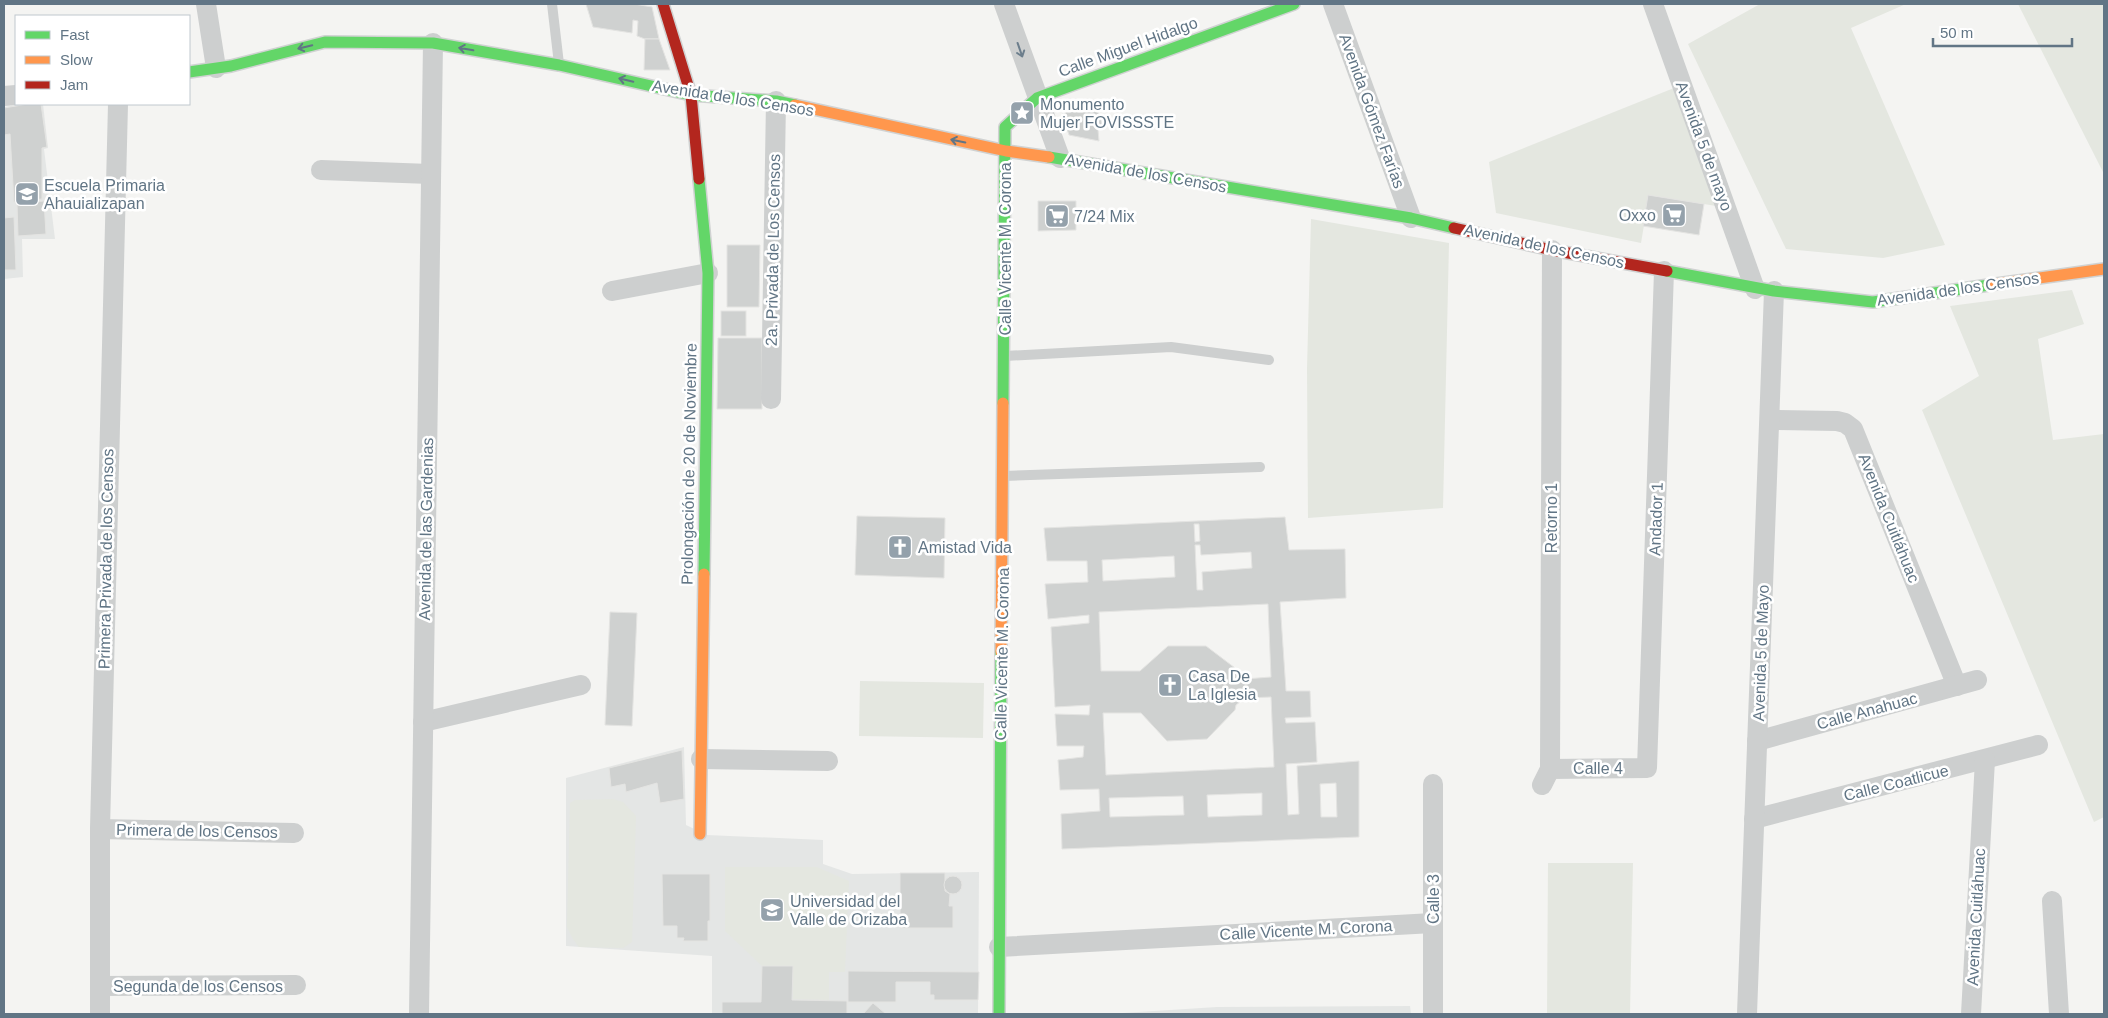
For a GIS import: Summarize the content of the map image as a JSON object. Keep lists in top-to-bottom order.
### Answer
{
  "streets": {
    "street": [
      "Calle Miguel Hidalgo",
      "Avenida de los Censos",
      "Avenida Gómez Farías",
      "Avenida 5 de mayo",
      "Calle Vicente M. Corona",
      "2a. Privada de Los Censos",
      "Prolongación de 20 de Noviembre",
      "Retorno 1",
      "Avenida Cuitláhuac",
      "Andador 1",
      "Avenida de las Gardenias",
      "Primera Privada de los Censos",
      "Avenida 5 de Mayo",
      "Calle Anahuac",
      "Calle 4",
      "Calle Coatlicue",
      "Primera de los Censos",
      "Calle 3",
      "Segunda de los Censos"
    ]
  },
  "crossings": [
    ["Calle Miguel Hidalgo", "Avenida de los Censos"],
    ["Calle Miguel Hidalgo", "Calle Vicente M. Corona"],
    ["Avenida de los Censos", "Avenida Gómez Farías"],
    ["Avenida de los Censos", "Avenida 5 de mayo"],
    ["Avenida de los Censos", "Calle Vicente M. Corona"],
    ["Avenida de los Censos", "2a. Privada de Los Censos"],
    ["Avenida de los Censos", "Prolongación de 20 de Noviembre"],
    ["Avenida de los Censos", "Retorno 1"],
    ["Avenida de los Censos", "Andador 1"],
    ["Avenida de los Censos", "Avenida de las Gardenias"],
    ["Avenida de los Censos", "Avenida 5 de Mayo"],
    ["Calle Vicente M. Corona", "Calle 3"],
    ["Retorno 1", "Calle 4"],
    ["Avenida Cuitláhuac", "Avenida 5 de Mayo"],
    ["Avenida Cuitláhuac", "Calle Anahuac"],
    ["Avenida Cuitláhuac", "Calle Coatlicue"],
    ["Andador 1", "Calle 4"],
    ["Primera Privada de los Censos", "Primera de los Censos"],
    ["Primera Privada de los Censos", "Segunda de los Censos"],
    ["Avenida 5 de Mayo", "Calle Anahuac"],
    ["Avenida 5 de Mayo", "Calle Coatlicue"]
  ],
  "one_way": ["Avenida de los Censos"],
  "places": {
    "place": ["Monumento Mujer FOVISSSTE"],
    "school or university": ["Escuela Primaria Ahauializapan", "Universidad del Valle de Orizaba"],
    "supermarket": ["Oxxo", "7/24 Mix"],
    "church": ["Amistad Vida", "Casa De La Iglesia"]
  },
  "legend": ["Fast", "Slow", "Jam"],
  "scale_bar": "50 m"
}
